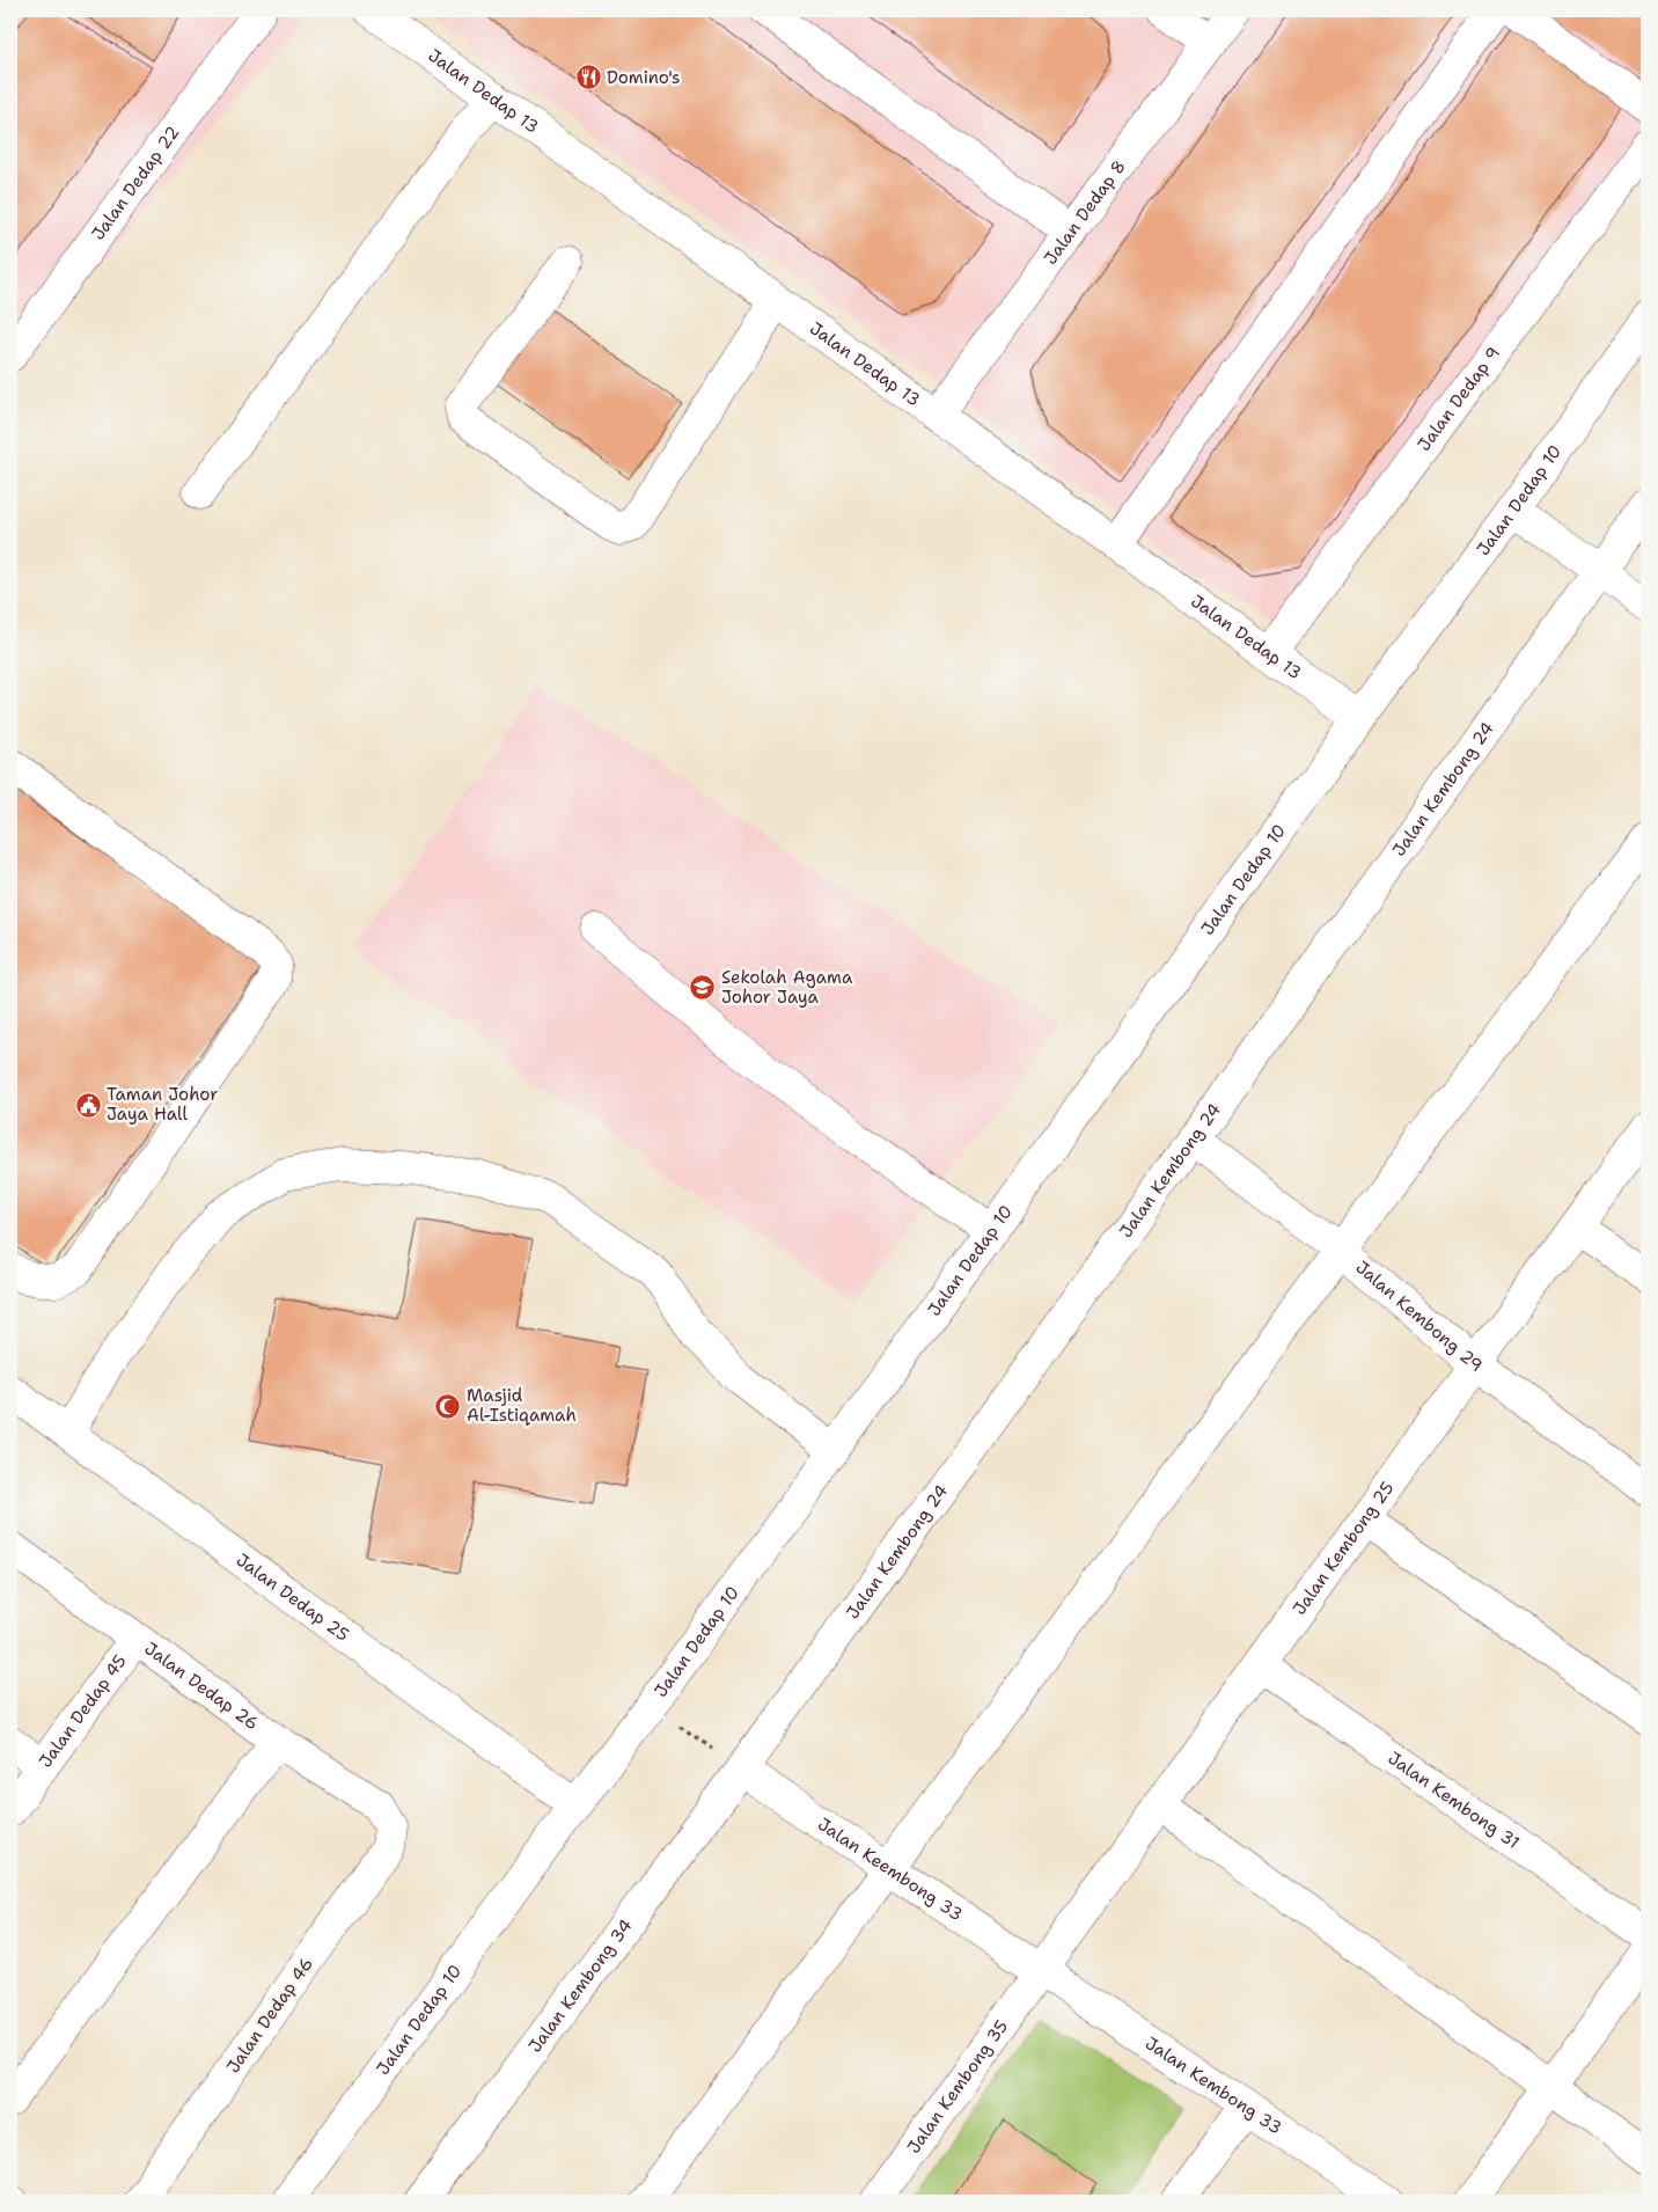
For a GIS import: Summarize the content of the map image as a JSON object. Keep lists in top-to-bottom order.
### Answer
{
  "streets": {
    "street": [
      "Jalan Dedap 13",
      "Jalan Dedap 22",
      "Jalan Dedap 8",
      "Jalan Dedap 9",
      "Jalan Dedap 10",
      "Jalan Kembong 24",
      "Jalan Kembong 29",
      "Jalan Kembong 25",
      "Jalan Dedap 25",
      "Jalan Dedap 26",
      "Jalan Dedap 45",
      "Jalan Kembong 31",
      "Jalan Keembong 33",
      "Jalan Kembong 34",
      "Jalan Dedap 46",
      "Jalan Kembong 35",
      "Jalan Kembong 33"
    ]
  },
  "crossings": [
    ["Jalan Dedap 13", "Jalan Dedap 8"],
    ["Jalan Dedap 13", "Jalan Dedap 9"],
    ["Jalan Dedap 13", "Jalan Dedap 10"],
    ["Jalan Dedap 10", "Jalan Dedap 25"],
    ["Jalan Kembong 24", "Jalan Kembong 29"],
    ["Jalan Kembong 24", "Jalan Keembong 33"],
    ["Jalan Kembong 24", "Jalan Kembong 34"],
    ["Jalan Kembong 29", "Jalan Kembong 25"],
    ["Jalan Kembong 25", "Jalan Kembong 31"],
    ["Jalan Kembong 25", "Jalan Keembong 33"],
    ["Jalan Kembong 25", "Jalan Kembong 35"],
    ["Jalan Kembong 25", "Jalan Kembong 33"],
    ["Jalan Dedap 26", "Jalan Dedap 45"],
    ["Jalan Dedap 26", "Jalan Dedap 46"],
    ["Jalan Keembong 33", "Jalan Kembong 34"],
    ["Jalan Keembong 33", "Jalan Kembong 35"],
    ["Jalan Keembong 33", "Jalan Kembong 33"],
    ["Jalan Kembong 35", "Jalan Kembong 33"]
  ],
  "places": {
    "restaurant": ["Domino's"],
    "school or university": ["Sekolah Agama Johor Jaya"],
    "public building": ["Taman Johor Jaya Hall"],
    "mosque": ["Masjid Al-Istiqamah"]
  }
}
